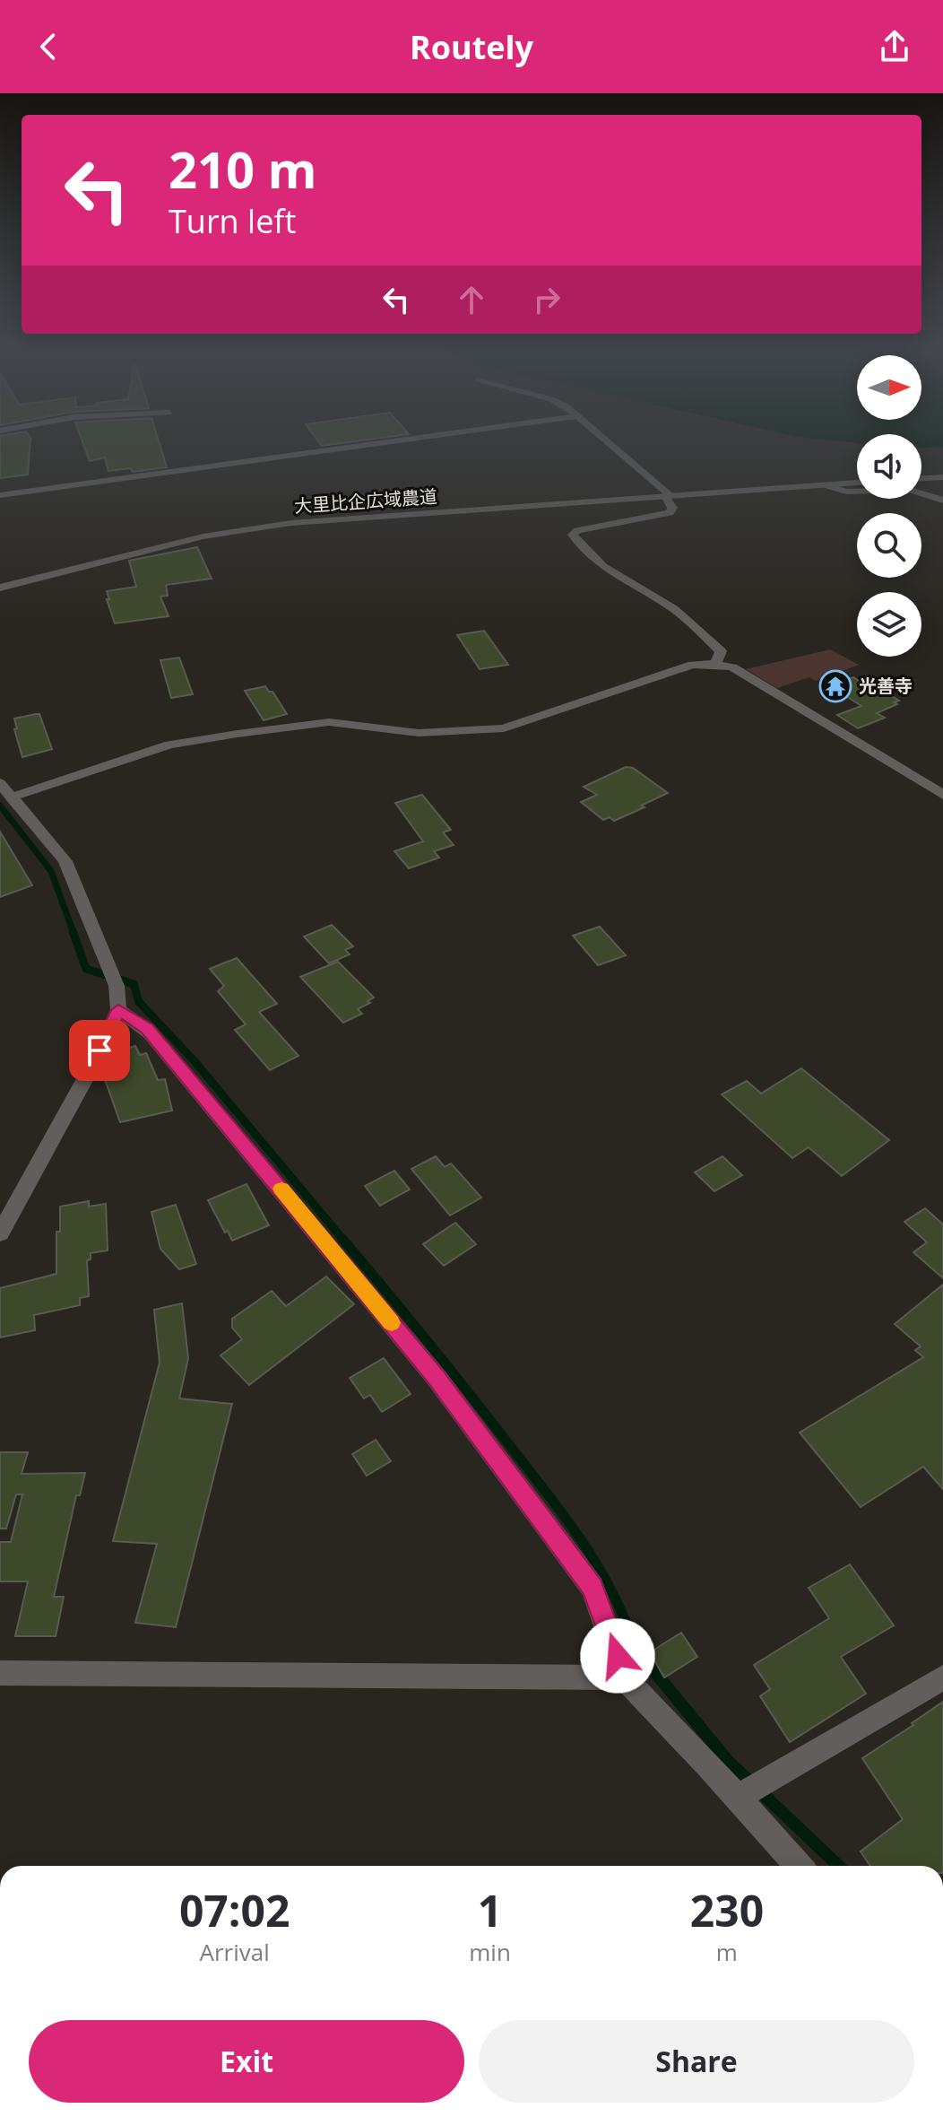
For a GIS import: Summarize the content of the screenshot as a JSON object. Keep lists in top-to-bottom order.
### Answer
{
  "streets": {
    "street": ["大里比企広域農道"]
  },
  "places": {
    "temple": ["光善寺"]
  },
  "north": "right",
  "page": {
    "header": "Routely",
    "turn": ["210 m", "Turn left"],
    "eta": [
      "07:02",
      "Arrival",
      "1",
      "min",
      "230",
      "m"
    ],
    "buttons": ["Exit", "Share"]
  }
}
